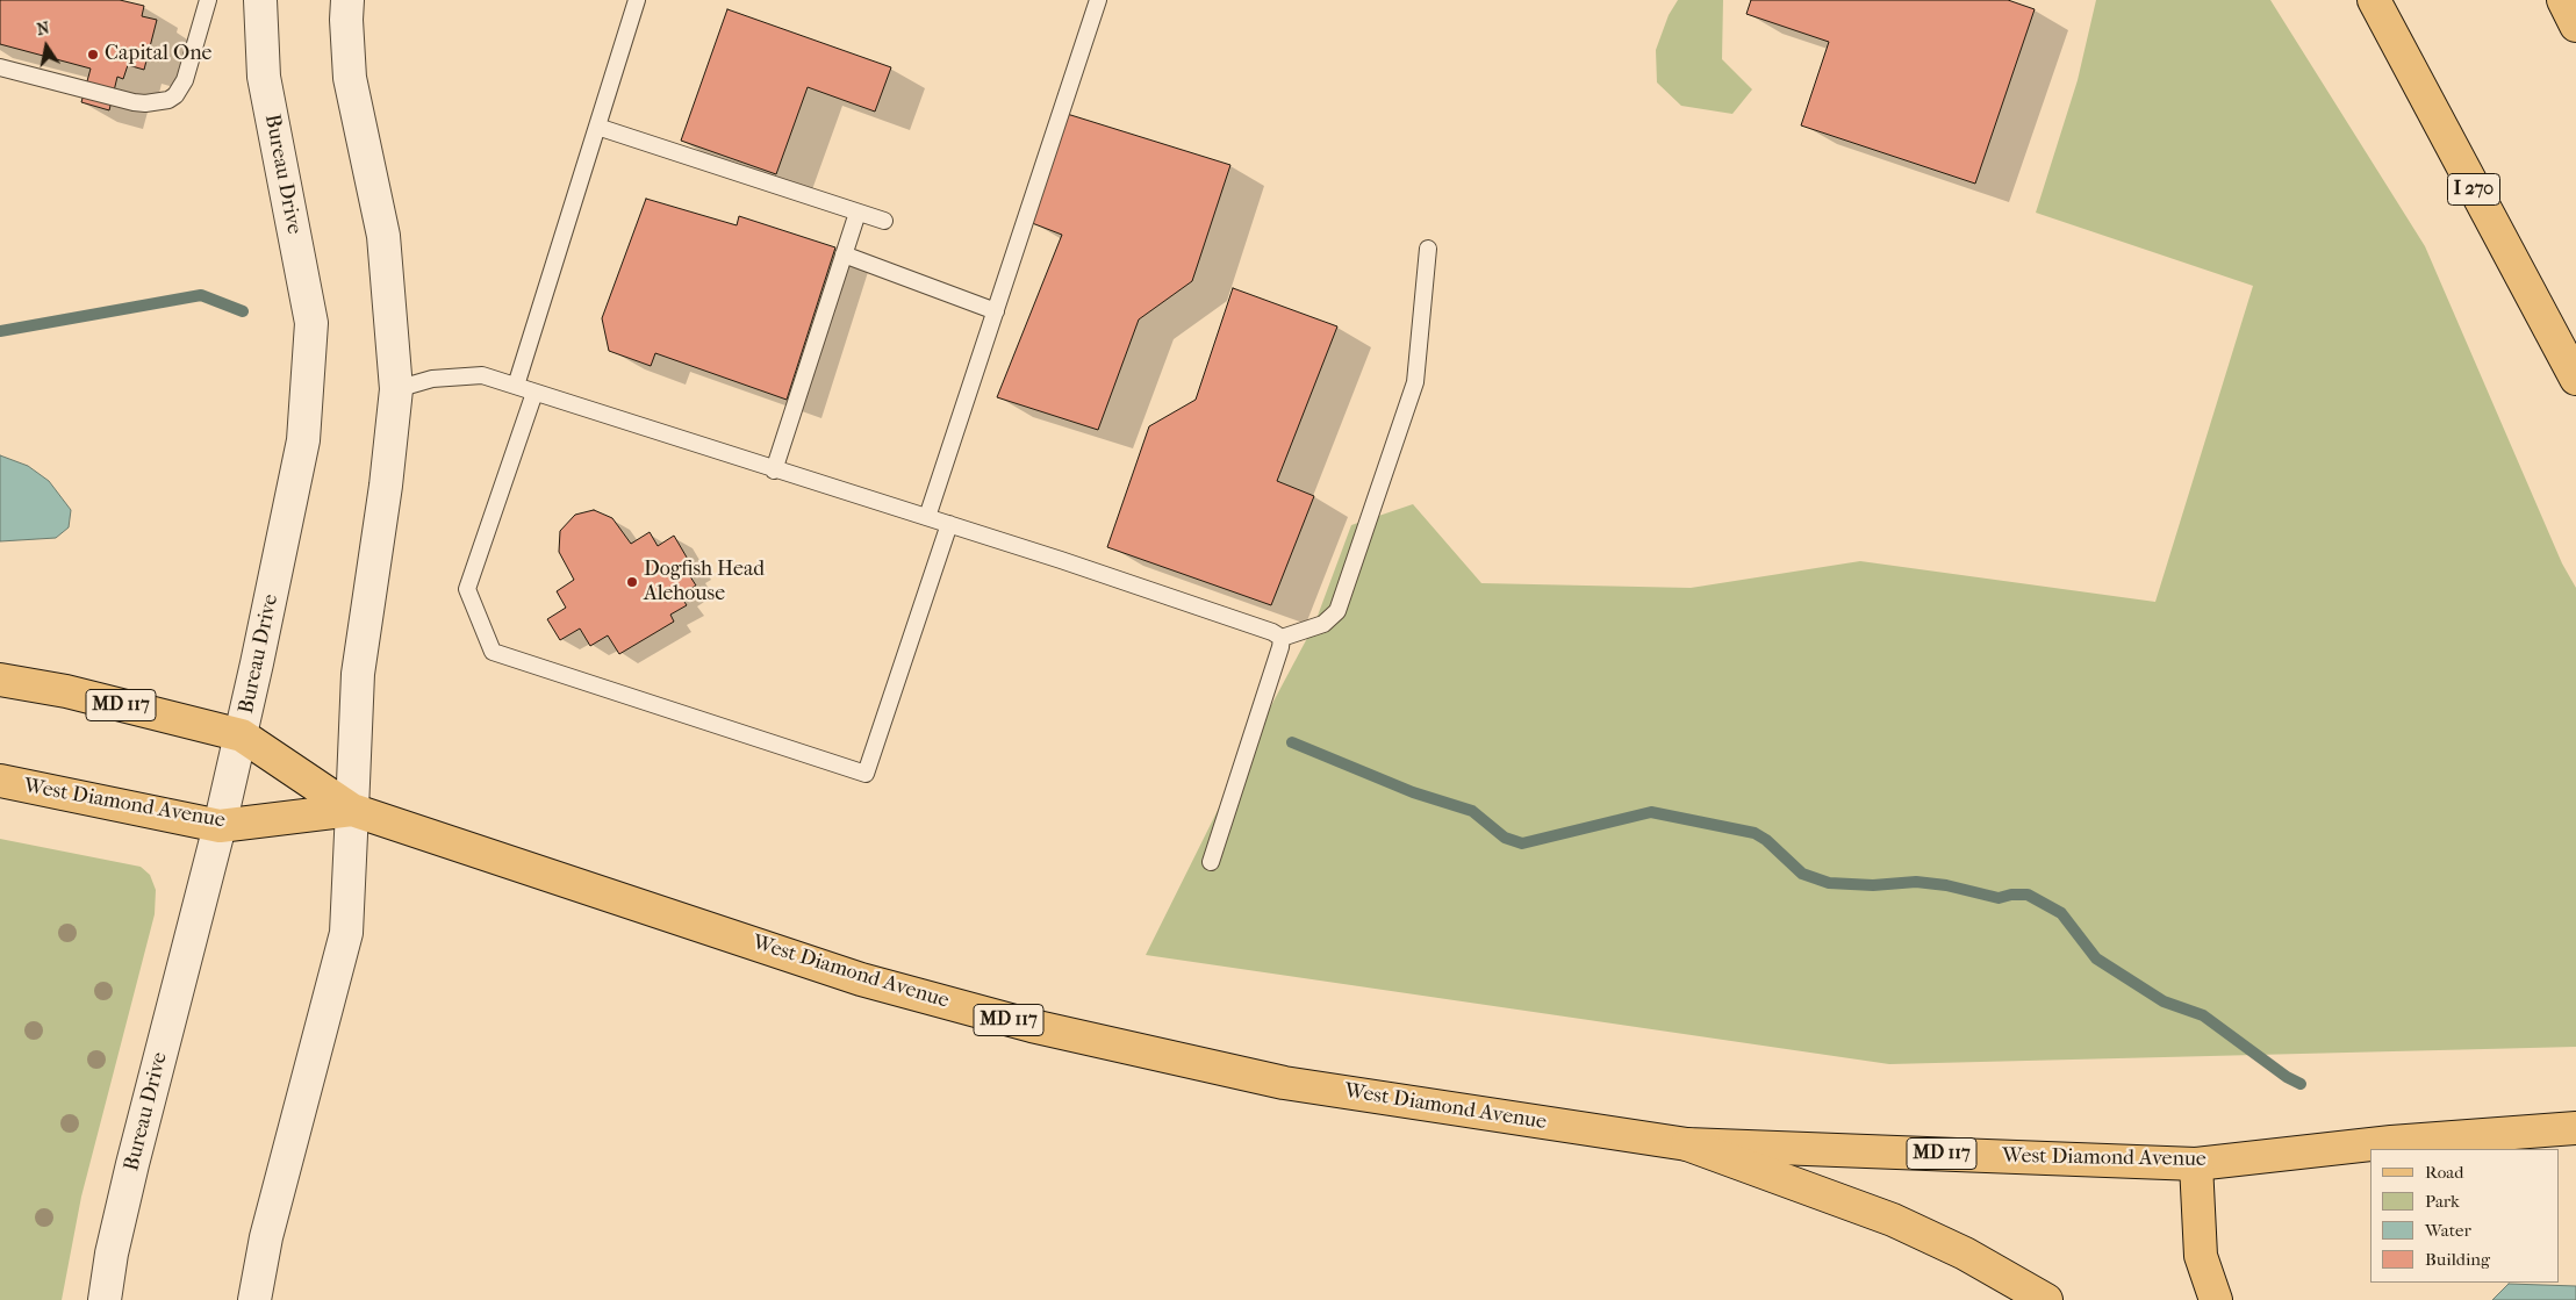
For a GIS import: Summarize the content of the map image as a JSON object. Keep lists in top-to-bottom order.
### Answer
{
  "streets": {
    "main road": ["I 270", "MD 117", "West Diamond Avenue"],
    "street": ["Bureau Drive"]
  },
  "crossings": [
    ["Bureau Drive", "West Diamond Avenue"]
  ],
  "places": ["Capital One", "Dogfish Head Alehouse"],
  "legend": [
    "Road",
    "Park",
    "Water",
    "Building"
  ],
  "north": "top"
}
